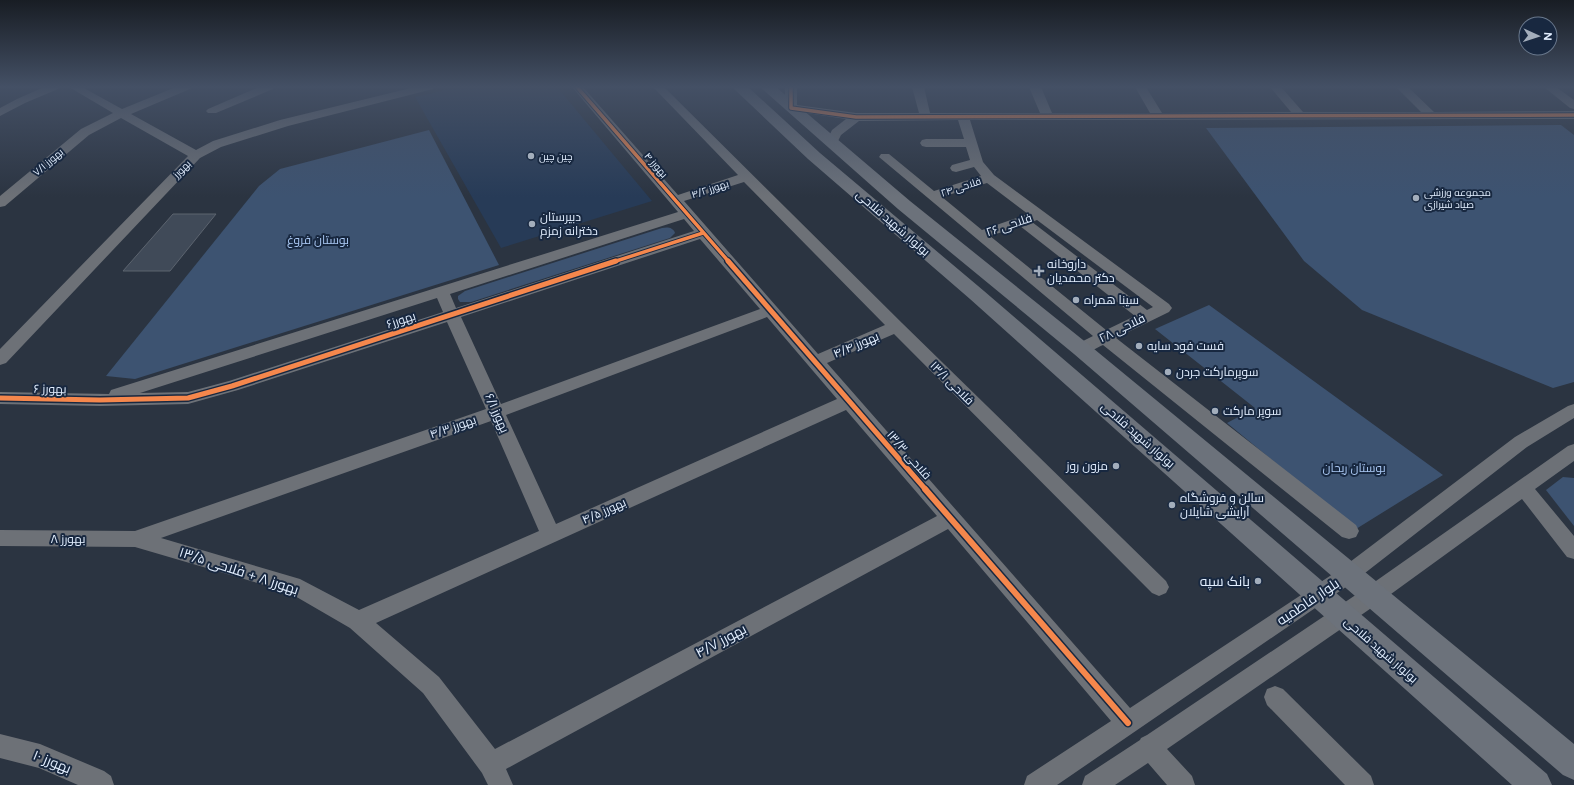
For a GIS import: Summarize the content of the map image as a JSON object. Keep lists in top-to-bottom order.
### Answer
{
  "streets": {
    "main road": ["بولوار شهید فلاحی"],
    "street": [
      "بهورز ۷/۱",
      "بهورز ۴",
      "بهورز",
      "فلاحی ۲۴",
      "بهورز ۴/۲",
      "فلاحی ۲۶",
      "بهورز۶",
      "فلاحی ۲۸",
      "بهورز ۴/۴",
      "فلاحی ۱۳/۱",
      "بهورز ۶",
      "بهورز ۶/۱",
      "بهورز ۴/۳",
      "فلاحی ۱۳/۳",
      "بهورز ۴/۵",
      "بهورز ۸",
      "بهورز ۸ + فلاحی ۱۳/۵",
      "بلوار فاطمیه",
      "بهورز ۴/۷",
      "بهورز ۱۰"
    ]
  },
  "crossings": [
    ["بهورز ۴", "بهورز ۴/۲"],
    ["بهورز ۴", "فلاحی ۱۳/۳"],
    ["بهورز ۴/۲", "فلاحی ۱۳/۱"],
    ["بهورز ۴/۲", "فلاحی ۱۳/۳"],
    ["بولوار شهید فلاحی", "فلاحی ۲۸"],
    ["بولوار شهید فلاحی", "بلوار فاطمیه"],
    ["فلاحی ۲۶", "فلاحی ۲۸"],
    ["بهورز۶", "بهورز ۶"],
    ["بهورز۶", "بهورز ۶/۱"],
    ["بهورز۶", "فلاحی ۱۳/۳"],
    ["بهورز ۴/۴", "فلاحی ۱۳/۱"],
    ["بهورز ۴/۴", "فلاحی ۱۳/۳"],
    ["بهورز ۶/۱", "بهورز ۴/۳"],
    ["بهورز ۶/۱", "بهورز ۴/۵"],
    ["بهورز ۴/۳", "فلاحی ۱۳/۳"],
    ["بهورز ۴/۳", "بهورز ۸"],
    ["بهورز ۴/۳", "بهورز ۸ + فلاحی ۱۳/۵"],
    ["فلاحی ۱۳/۳", "بهورز ۴/۵"],
    ["فلاحی ۱۳/۳", "بلوار فاطمیه"],
    ["فلاحی ۱۳/۳", "بهورز ۴/۷"],
    ["بهورز ۴/۵", "بهورز ۸ + فلاحی ۱۳/۵"],
    ["بهورز ۸", "بهورز ۸ + فلاحی ۱۳/۵"],
    ["بهورز ۸ + فلاحی ۱۳/۵", "بهورز ۴/۷"]
  ],
  "parks": ["بوستان فروغ", "بوستان ریحان"],
  "places": {
    "other": [
      "چین چین",
      "مجموعه ورزشی صیاد شیرازی",
      "دبیرستان دخترانه زمزم",
      "سینا همراه",
      "فست فود سایه",
      "سوپرمارکت جردن",
      "سوپر مارکت",
      "مزون روز",
      "سالن و فروشگاه آرایشی شایلان",
      "بانک سپه"
    ],
    "health": ["داروخانه دکتر محمدیان"]
  },
  "north": "right"
}
